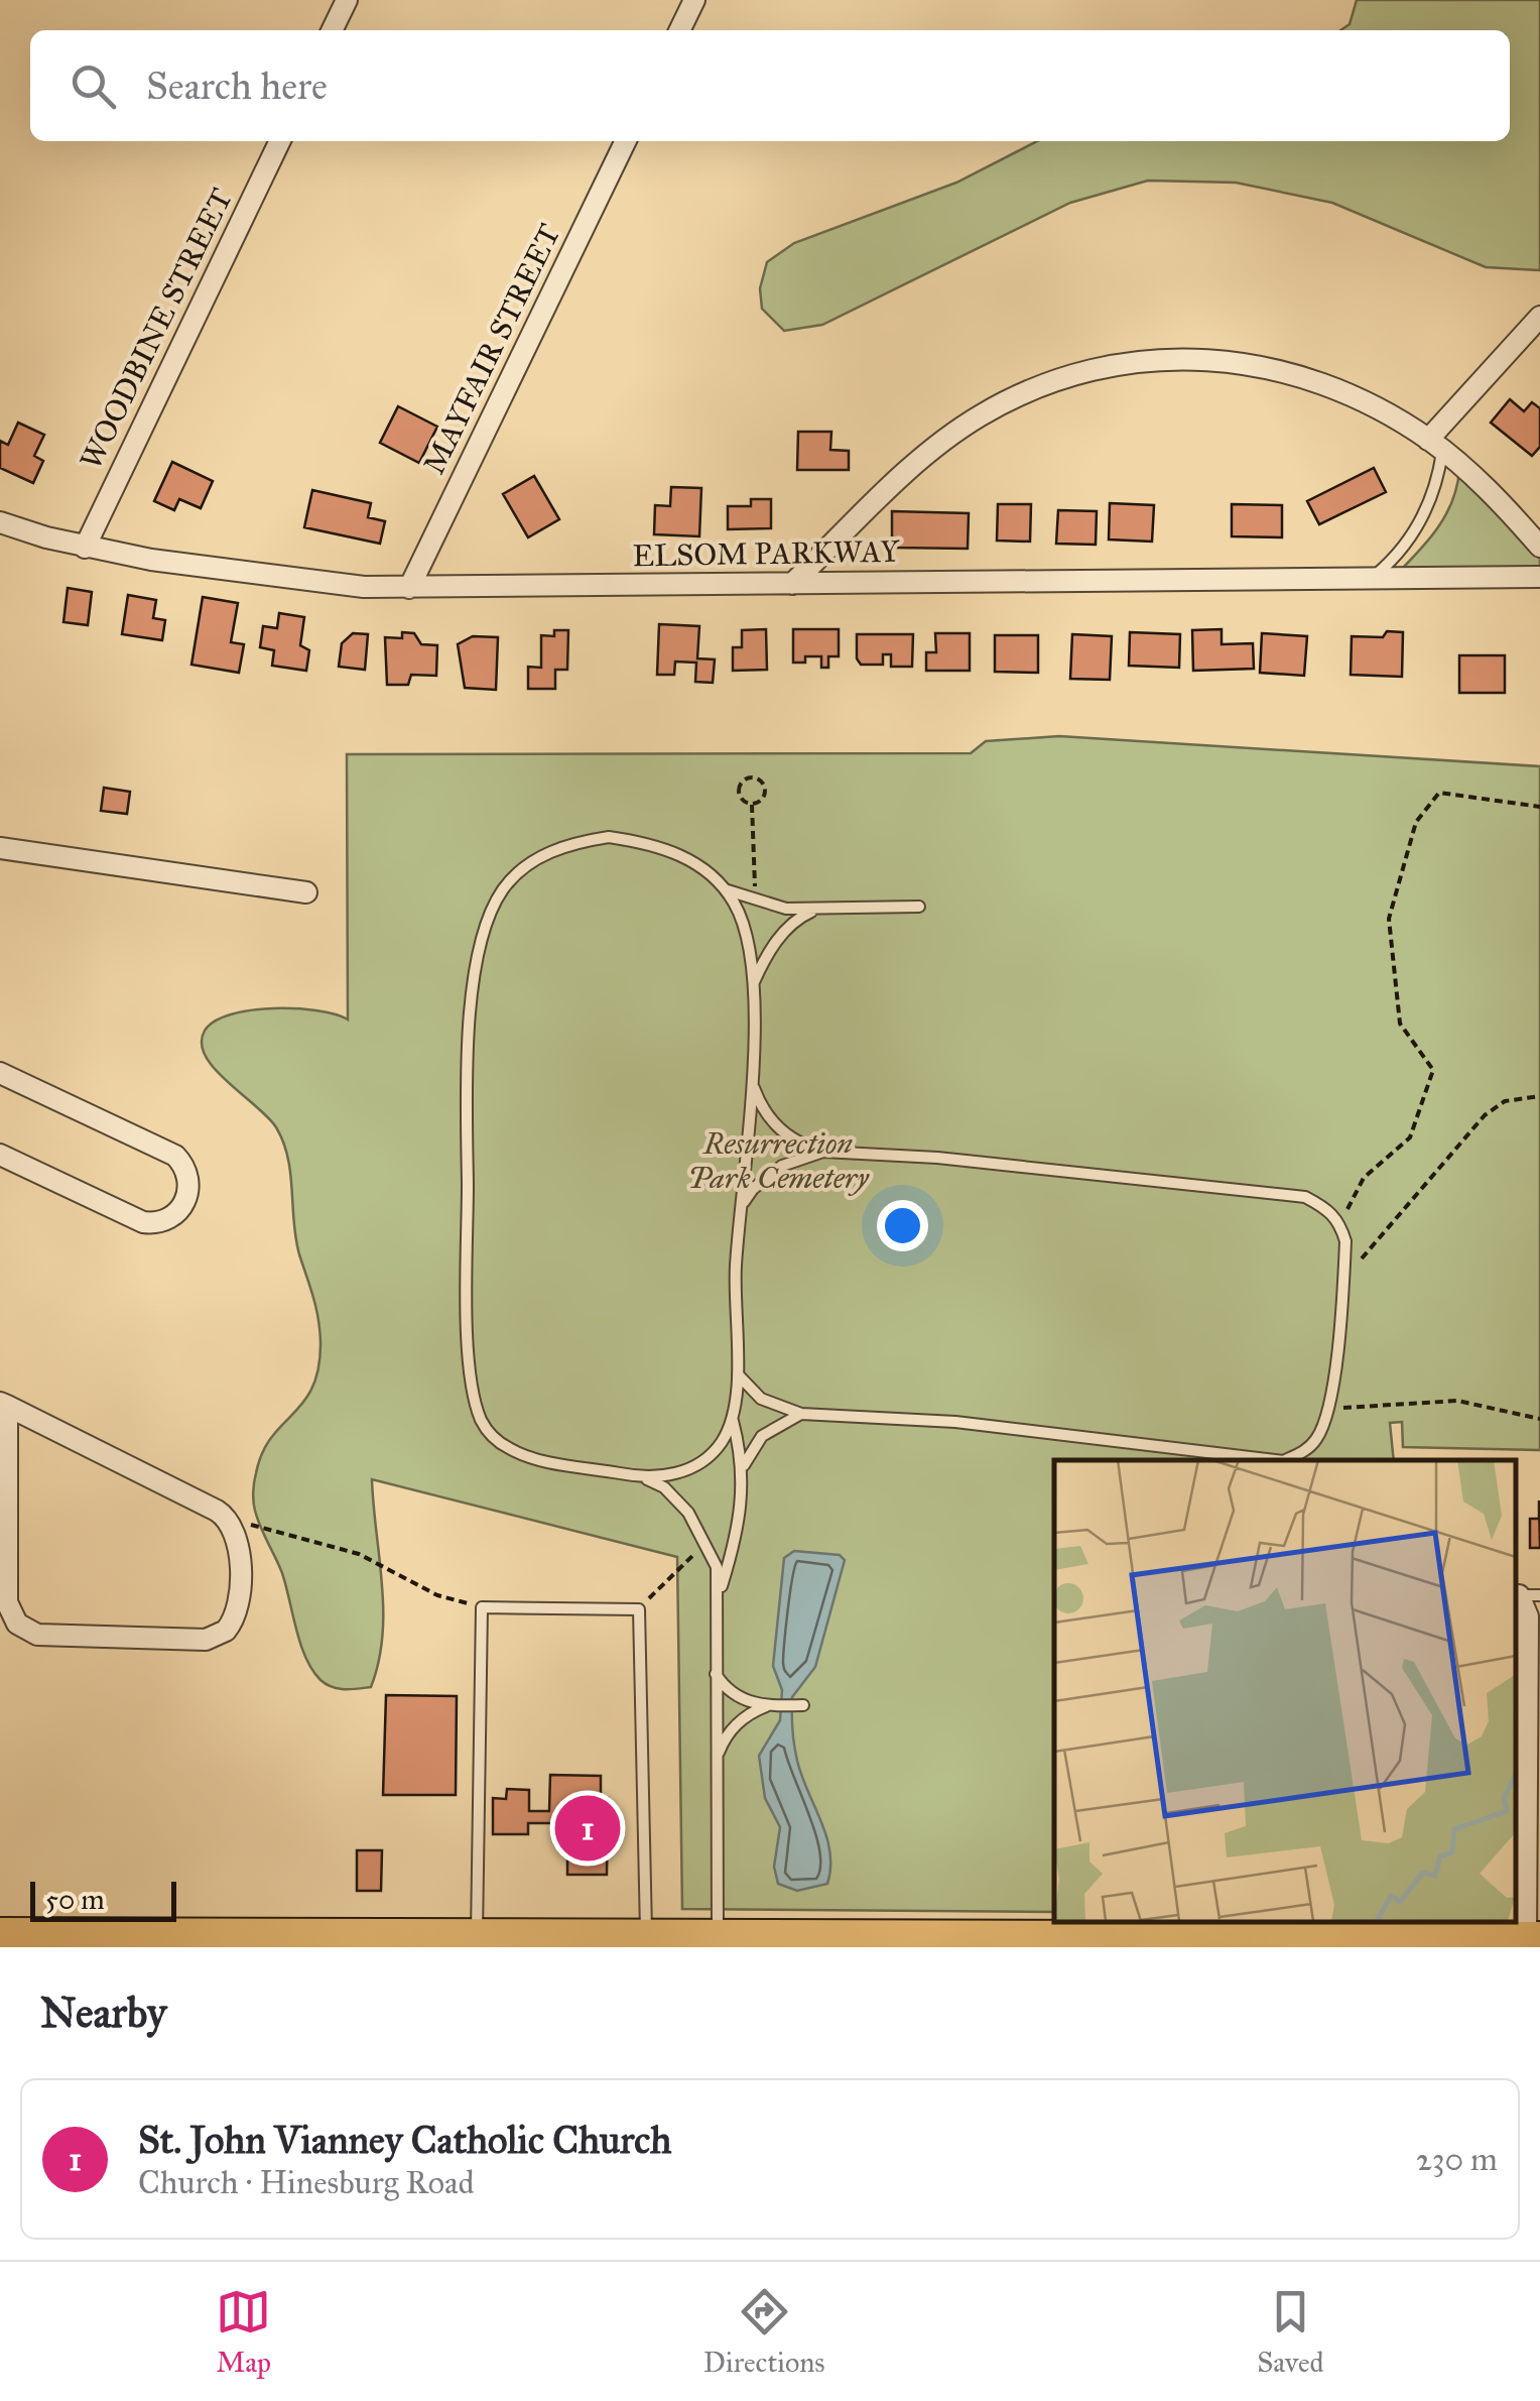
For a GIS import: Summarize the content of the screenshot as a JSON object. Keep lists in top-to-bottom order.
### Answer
{
  "streets": {
    "street": ["WOODBINE STREET", "MAYFAIR STREET", "ELSOM PARKWAY"]
  },
  "crossings": [
    ["WOODBINE STREET", "ELSOM PARKWAY"],
    ["MAYFAIR STREET", "ELSOM PARKWAY"]
  ],
  "parks": ["Resurrection Park Cemetery"],
  "scale_bar": "50 m",
  "page": {
    "search": "Search here",
    "pins": "1",
    "scale": "50 m",
    "heading": "Nearby",
    "list": [
      {
        "mark": "1",
        "name": "St. John Vianney Catholic Church",
        "note": "Church · Hinesburg Road",
        "value": "230 m"
      }
    ],
    "nav": ["Map", "Directions", "Saved"]
  }
}
